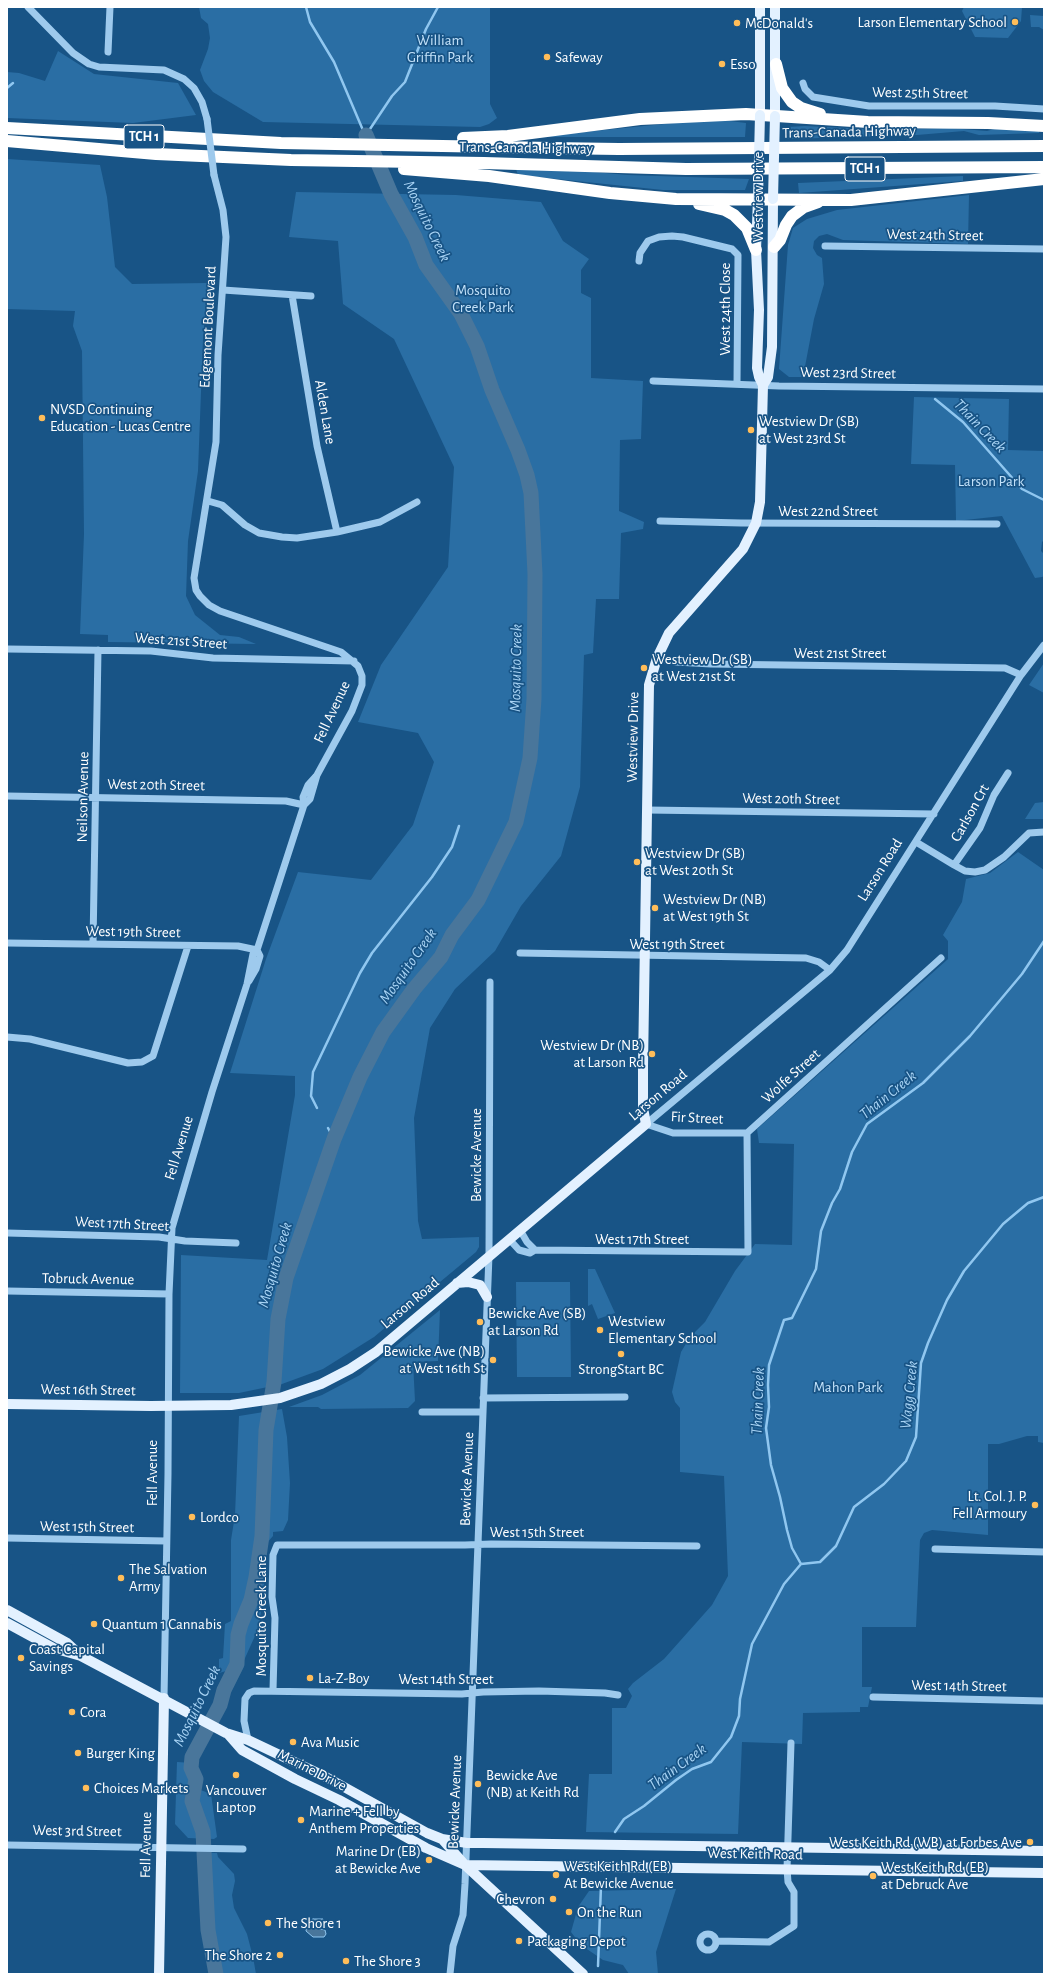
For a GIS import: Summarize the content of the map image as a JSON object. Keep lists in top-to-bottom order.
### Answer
{
  "streets": {
    "highway": ["Trans-Canada Highway", "TCH 1"],
    "main road": [
      "Westview Drive",
      "Fell Avenue",
      "Larson Road",
      "West 16th Street",
      "Marine Drive",
      "West Keith Road"
    ],
    "street": [
      "West 25th Street",
      "West 24th Street",
      "West 24th Close",
      "Edgemont Boulevard",
      "West 23rd Street",
      "Alden Lane",
      "West 22nd Street",
      "West 21st Street",
      "West 20th Street",
      "Neilson Avenue",
      "Carlson Crt",
      "West 19th Street",
      "Wolfe Street",
      "Fir Street",
      "Bewicke Avenue",
      "West 17th Street",
      "Tobruck Avenue",
      "West 15th Street",
      "Mosquito Creek Lane",
      "West 14th Street",
      "West 3rd Street"
    ]
  },
  "crossings": [
    ["Trans-Canada Highway", "TCH 1"],
    ["Westview Drive", "West 23rd Street"],
    ["Westview Drive", "West 22nd Street"],
    ["Westview Drive", "West 21st Street"],
    ["Westview Drive", "West 20th Street"],
    ["Westview Drive", "Larson Road"],
    ["Westview Drive", "West 19th Street"],
    ["Westview Drive", "Fir Street"],
    ["West 24th Close", "West 23rd Street"],
    ["Edgemont Boulevard", "West 21st Street"],
    ["Edgemont Boulevard", "Fell Avenue"],
    ["West 21st Street", "Fell Avenue"],
    ["West 21st Street", "Neilson Avenue"],
    ["West 21st Street", "Larson Road"],
    ["Fell Avenue", "West 20th Street"],
    ["Fell Avenue", "Larson Road"],
    ["Fell Avenue", "West 19th Street"],
    ["Fell Avenue", "West 17th Street"],
    ["Fell Avenue", "Tobruck Avenue"],
    ["Fell Avenue", "West 16th Street"],
    ["Fell Avenue", "West 15th Street"],
    ["Fell Avenue", "Marine Drive"],
    ["Fell Avenue", "West 3rd Street"],
    ["West 20th Street", "Neilson Avenue"],
    ["West 20th Street", "Larson Road"],
    ["Neilson Avenue", "West 19th Street"],
    ["Larson Road", "West 19th Street"],
    ["Larson Road", "Fir Street"],
    ["Larson Road", "Bewicke Avenue"],
    ["Larson Road", "West 17th Street"],
    ["Larson Road", "West 16th Street"],
    ["Wolfe Street", "Fir Street"],
    ["Wolfe Street", "West 17th Street"],
    ["Fir Street", "West 17th Street"],
    ["Bewicke Avenue", "West 15th Street"],
    ["Bewicke Avenue", "West 14th Street"],
    ["Bewicke Avenue", "Marine Drive"],
    ["Bewicke Avenue", "West Keith Road"],
    ["West 15th Street", "Mosquito Creek Lane"],
    ["Mosquito Creek Lane", "West 14th Street"],
    ["Mosquito Creek Lane", "Marine Drive"],
    ["Marine Drive", "West Keith Road"]
  ],
  "water": ["Mosquito Creek", "Thain Creek", "Wagg Creek"],
  "parks": [
    "William Griffin Park",
    "Mosquito Creek Park",
    "Larson Park",
    "Mahon Park"
  ],
  "places": [
    "Larson Elementary School",
    "McDonald's",
    "Safeway",
    "Esso",
    "NVSD Continuing Education - Lucas Centre",
    "Westview Dr (SB) at West 23rd St",
    "Westview Dr (SB) at West 21st St",
    "Westview Dr (SB) at West 20th St",
    "Westview Dr (NB) at West 19th St",
    "Westview Dr (NB) at Larson Rd",
    "Bewicke Ave (SB) at Larson Rd",
    "Westview Elementary School",
    "StrongStart BC",
    "Bewicke Ave (NB) at West 16th St",
    "Lt. Col. J. P. Fell Armoury",
    "Lordco",
    "The Salvation Army",
    "Quantum 1 Cannabis",
    "Coast Capital Savings",
    "La-Z-Boy",
    "Cora",
    "Ava Music",
    "Burger King",
    "Vancouver Laptop",
    "Bewicke Ave (NB) at Keith Rd",
    "Choices Markets",
    "Marine + Fell by Anthem Properties",
    "West Keith Rd (WB) at Forbes Ave",
    "Marine Dr (EB) at Bewicke Ave",
    "West Keith Rd (EB) At Bewicke Avenue",
    "West Keith Rd (EB) at Debruck Ave",
    "Chevron",
    "On the Run",
    "The Shore 1",
    "Packaging Depot",
    "The Shore 2",
    "The Shore 3"
  ]
}
